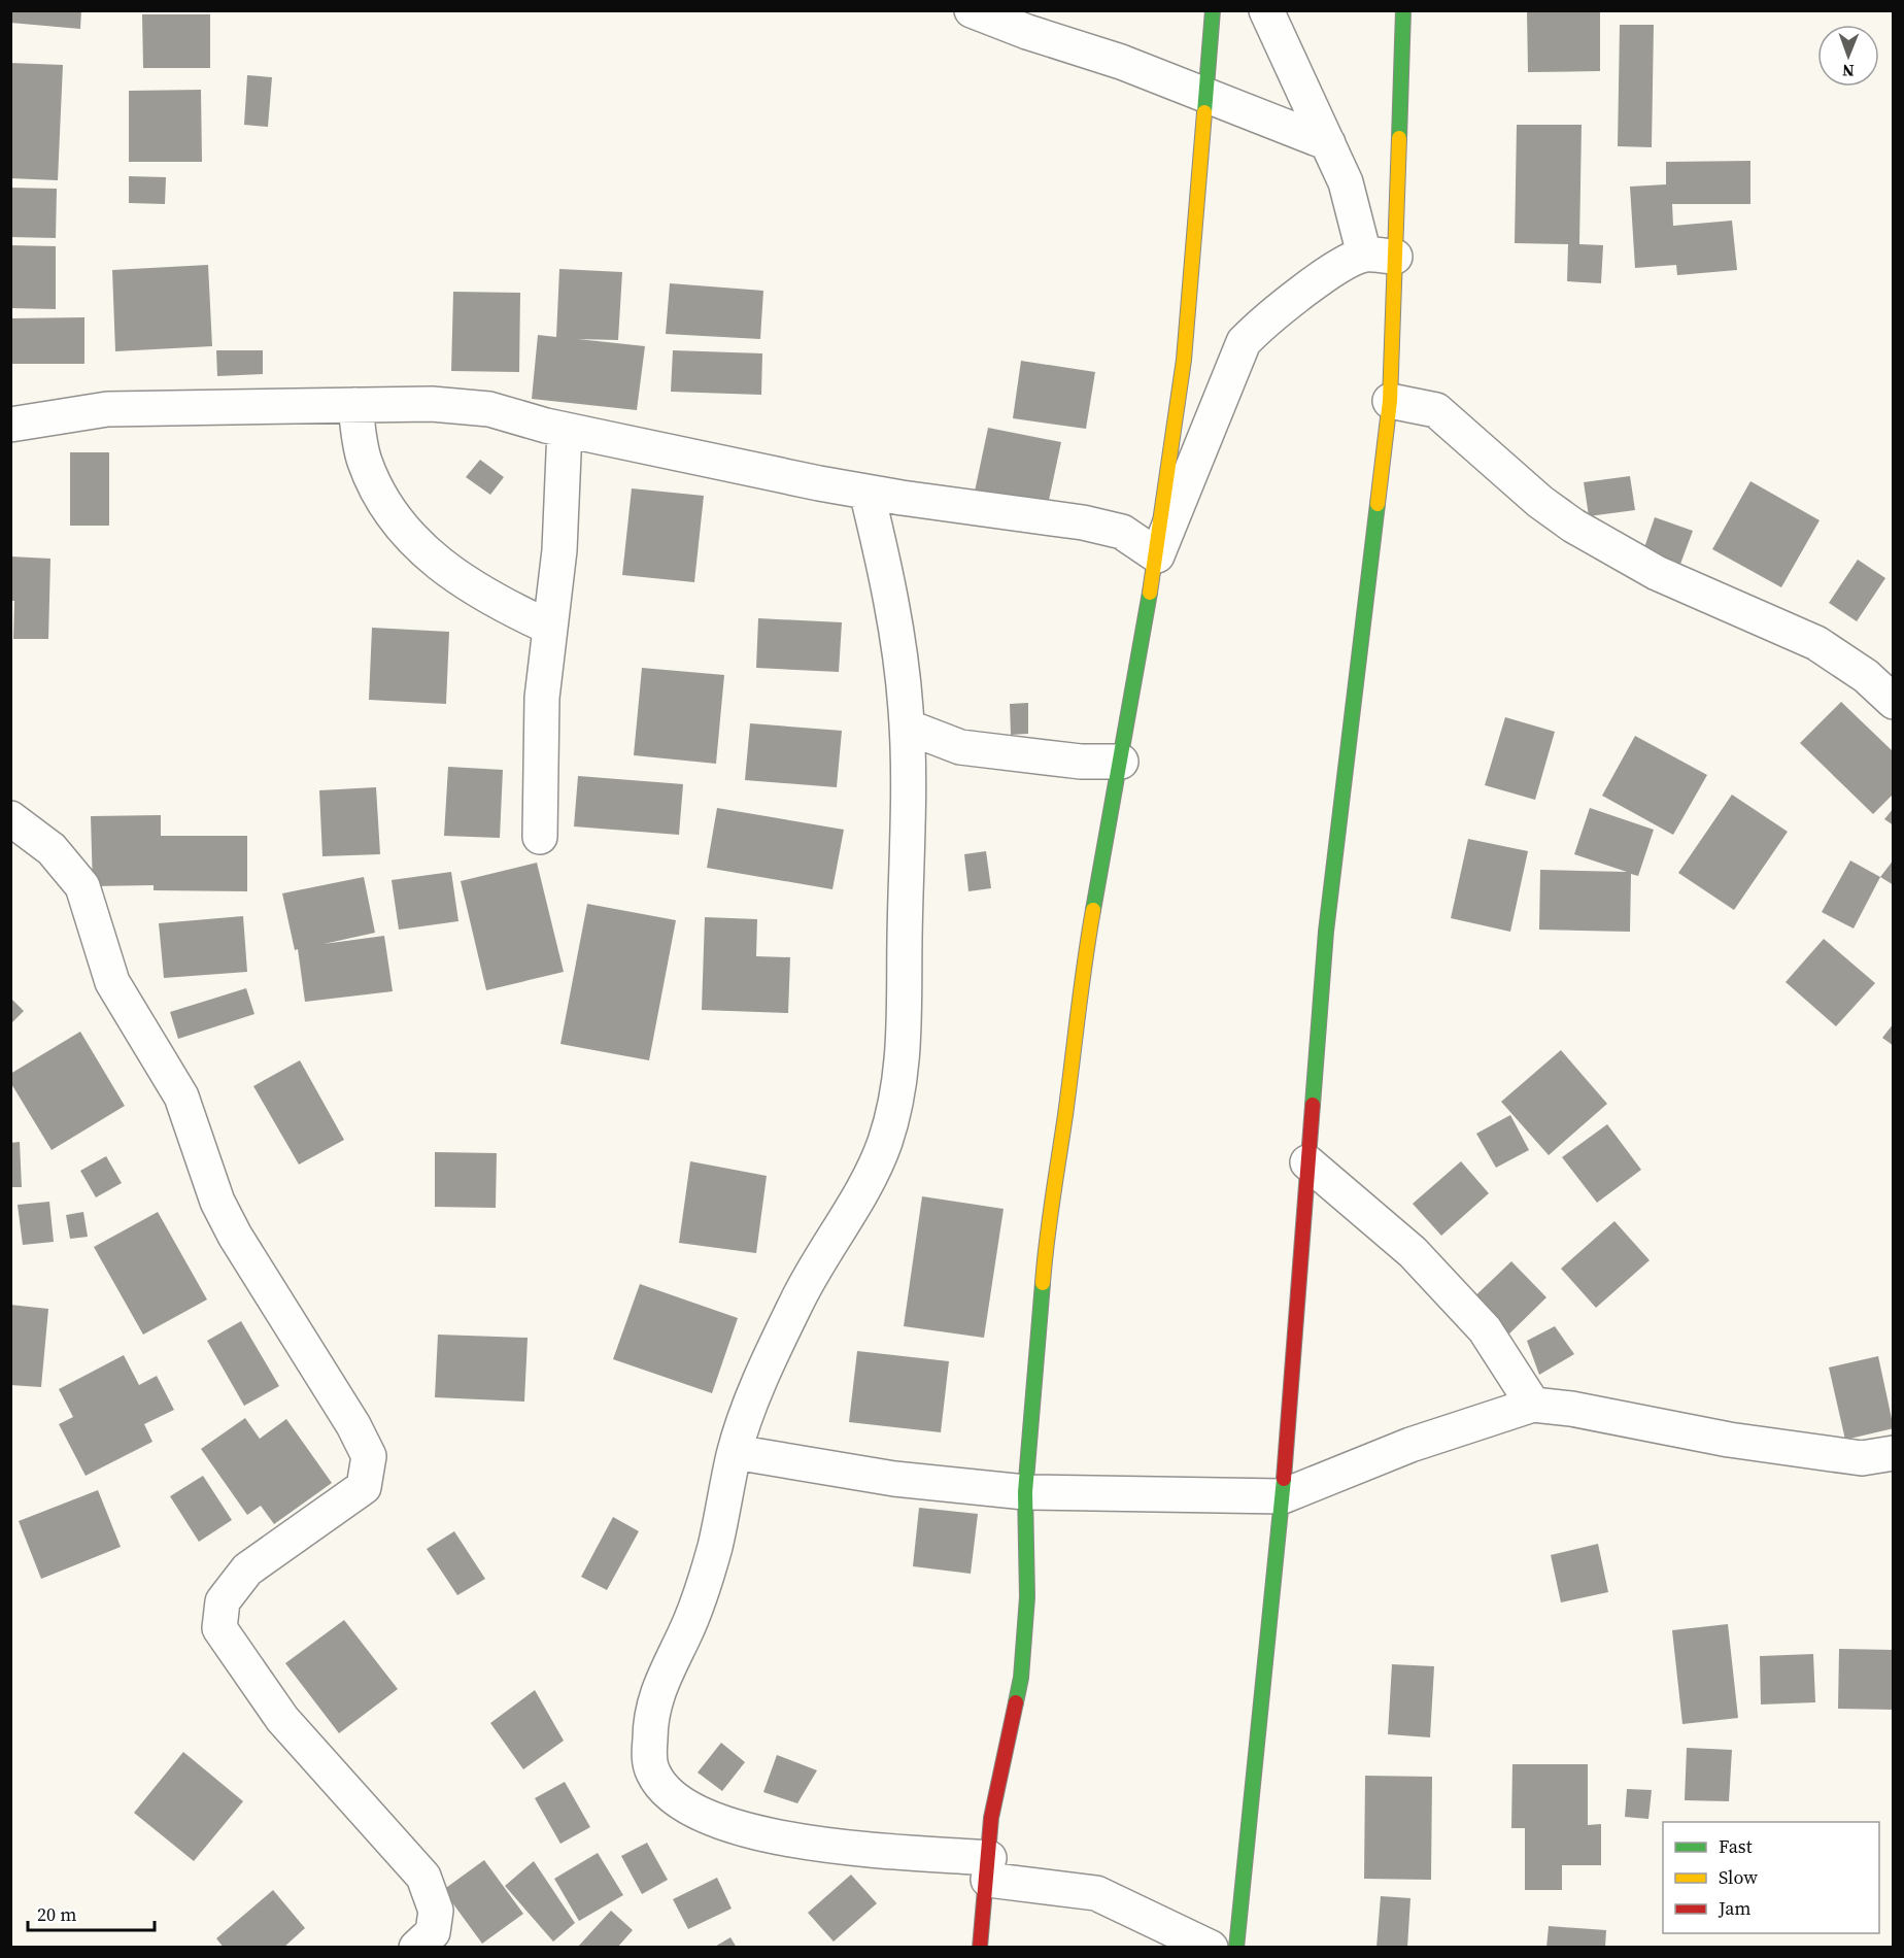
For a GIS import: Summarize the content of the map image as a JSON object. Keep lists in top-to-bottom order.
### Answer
{
  "legend": ["Fast", "Slow", "Jam"],
  "scale_bar": "20 m",
  "north": "bottom"
}
